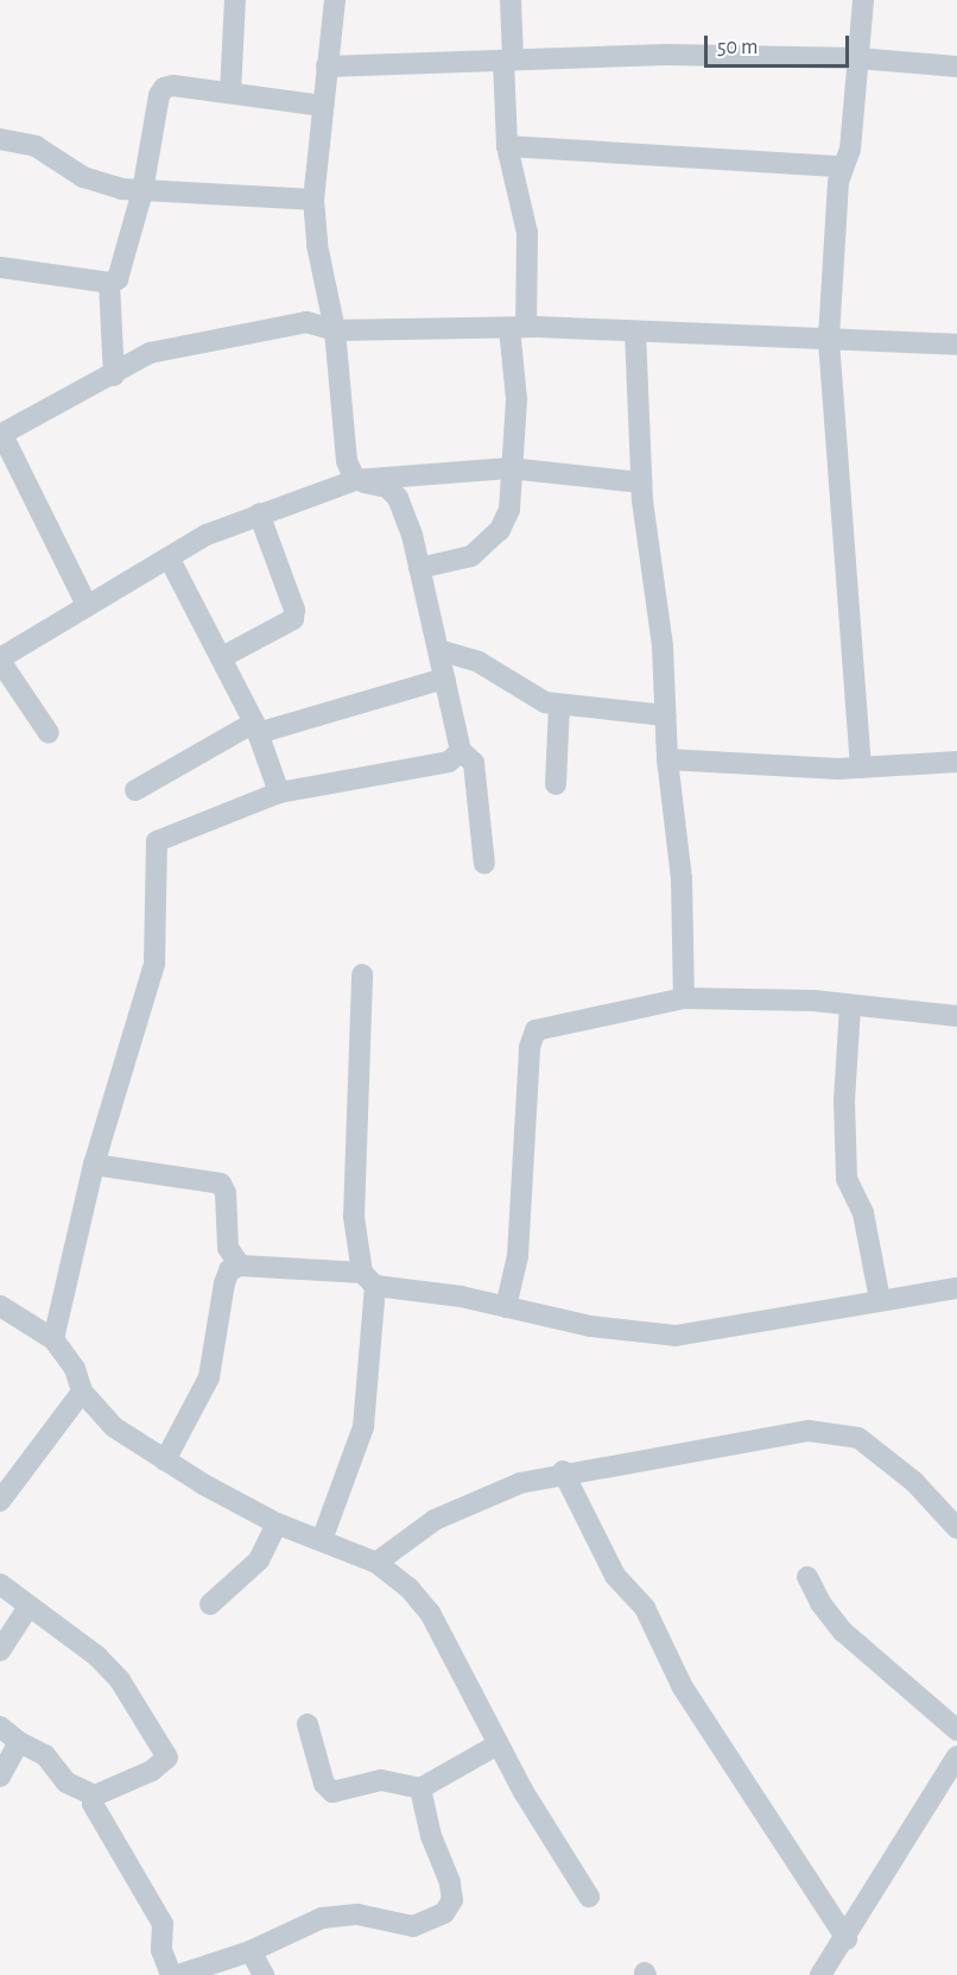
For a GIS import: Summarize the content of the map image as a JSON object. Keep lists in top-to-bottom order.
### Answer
{
  "scale_bar": "50 m"
}
